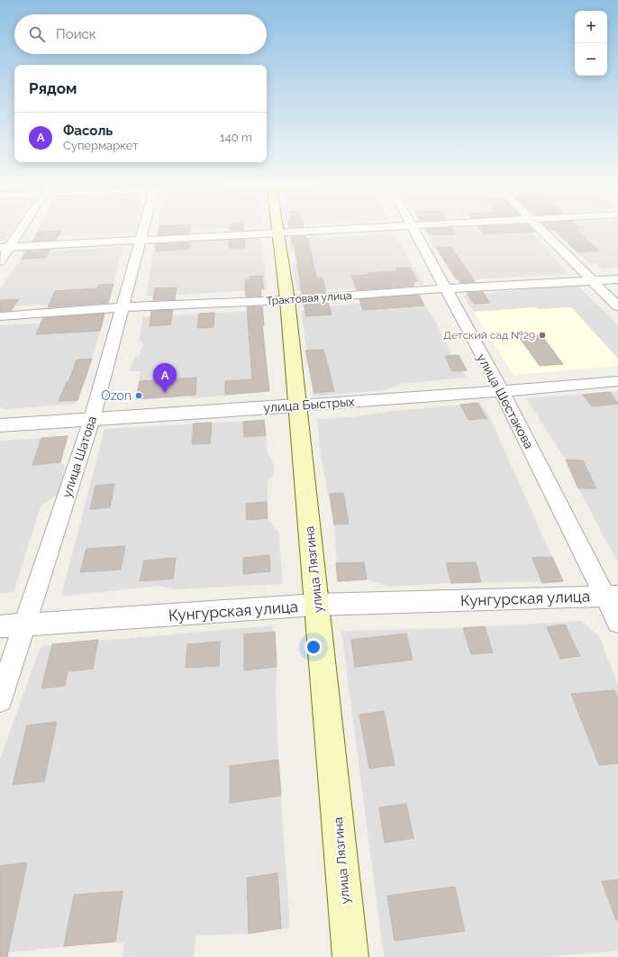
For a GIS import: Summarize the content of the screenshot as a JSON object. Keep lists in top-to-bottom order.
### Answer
{
  "streets": {
    "main road": ["улица Лязгина"],
    "street": [
      "Трактовая улица",
      "улица Шестакова",
      "улица Быстрых",
      "улица Шатова",
      "Кунгурская улица"
    ]
  },
  "crossings": [
    ["Трактовая улица", "улица Шестакова"],
    ["Трактовая улица", "улица Шатова"],
    ["Трактовая улица", "улица Лязгина"],
    ["улица Шестакова", "улица Быстрых"],
    ["улица Шестакова", "Кунгурская улица"],
    ["улица Быстрых", "улица Шатова"],
    ["улица Быстрых", "улица Лязгина"],
    ["улица Шатова", "Кунгурская улица"],
    ["улица Лязгина", "Кунгурская улица"]
  ],
  "places": ["Детский сад №29", "Ozon"],
  "page": {
    "map_buttons": ["+", "−"],
    "search": "Поиск",
    "heading": "Рядом",
    "list": [
      {
        "mark": "A",
        "name": "Фасоль",
        "note": "Супермаркет",
        "value": "140 m"
      }
    ],
    "pins": "A"
  }
}
